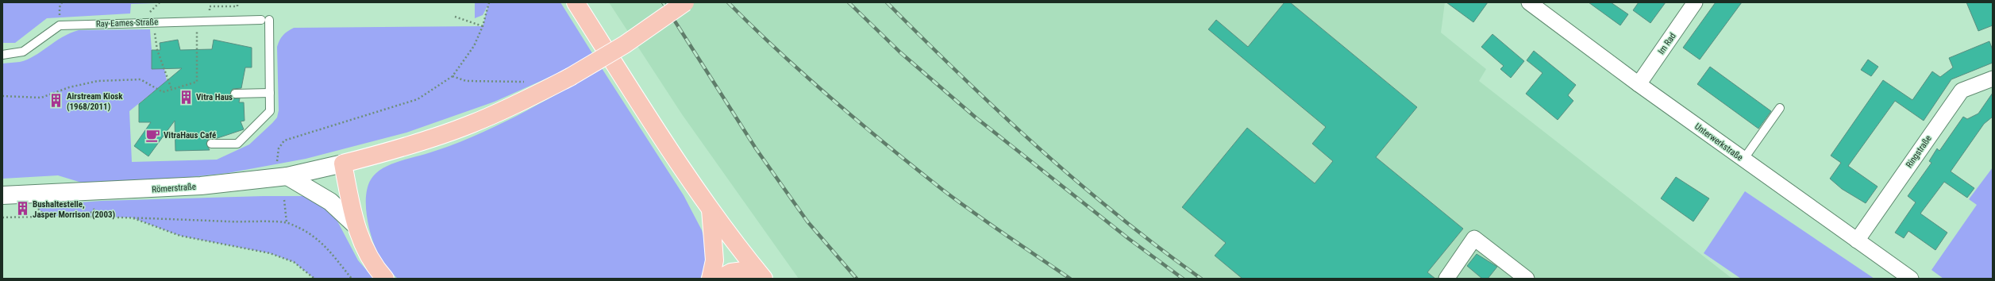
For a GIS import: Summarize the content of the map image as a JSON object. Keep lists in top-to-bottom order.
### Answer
{
  "streets": {
    "street": [
      "Im Rad",
      "Unterwerkstraße",
      "Ringstraße",
      "Römerstraße"
    ],
    "lane": ["Ray-Eames-Straße"]
  },
  "crossings": [
    ["Im Rad", "Unterwerkstraße"],
    ["Unterwerkstraße", "Ringstraße"]
  ],
  "places": {
    "building": ["Vitra Haus", "Airstream Kiosk (1968/2011)", "Bushaltestelle, Jasper Morrison (2003)"],
    "cafe": ["VitraHaus Café"]
  }
}
